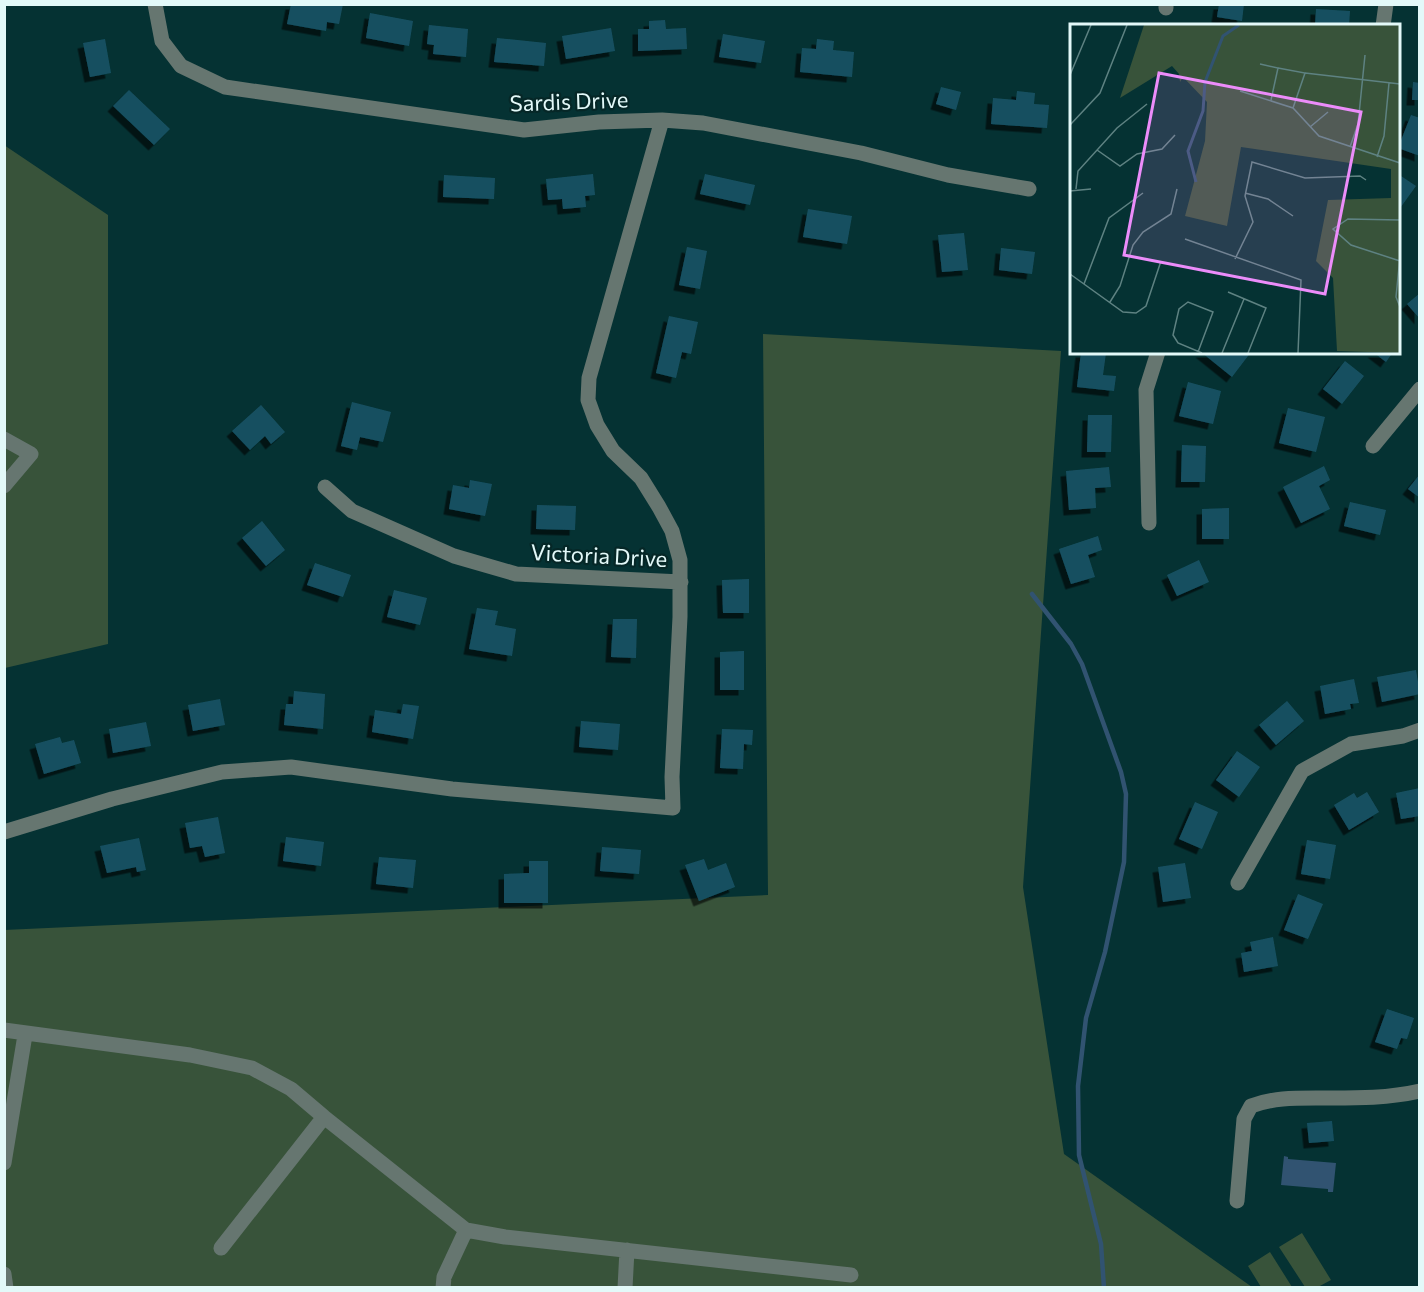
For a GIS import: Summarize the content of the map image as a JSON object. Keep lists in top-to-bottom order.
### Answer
{
  "streets": {
    "street": ["Sardis Drive", "Victoria Drive"]
  },
  "crossings": [
    ["Sardis Drive", "Victoria Drive"]
  ]
}
